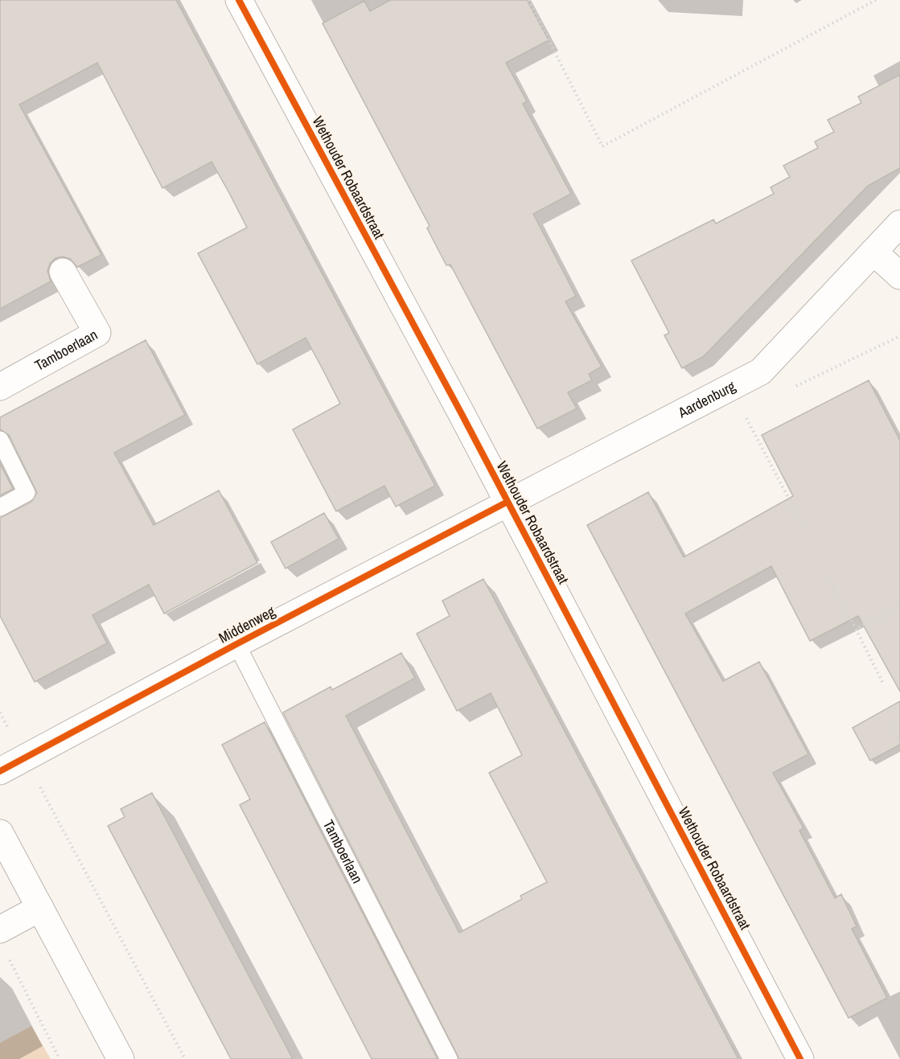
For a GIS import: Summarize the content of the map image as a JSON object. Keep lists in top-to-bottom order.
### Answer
{
  "streets": {
    "street": [
      "Wethouder Robaardstraat",
      "Tamboerlaan",
      "Aardenburg",
      "Middenweg"
    ]
  },
  "crossings": [
    ["Wethouder Robaardstraat", "Aardenburg"],
    ["Wethouder Robaardstraat", "Middenweg"],
    ["Tamboerlaan", "Middenweg"],
    ["Aardenburg", "Middenweg"]
  ]
}
